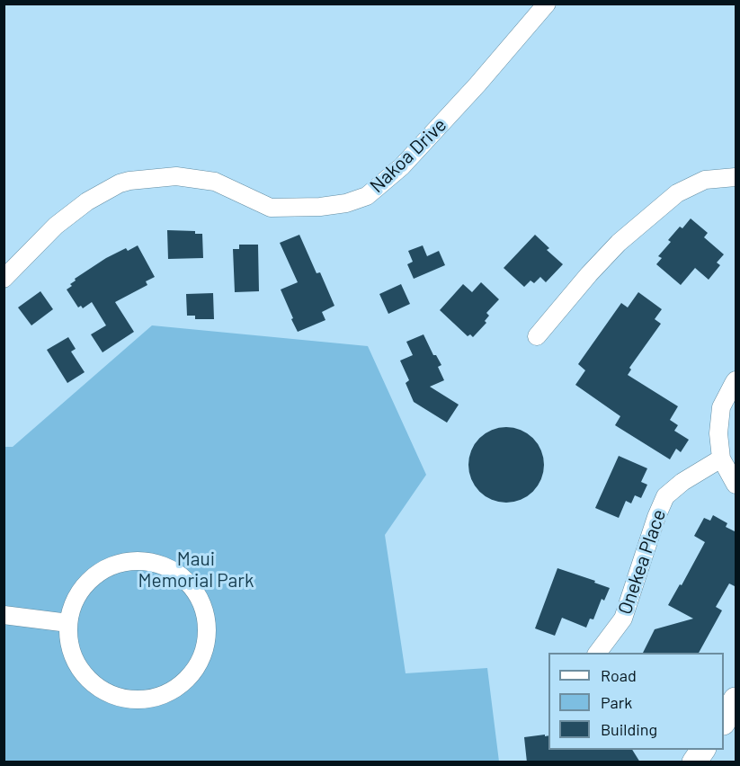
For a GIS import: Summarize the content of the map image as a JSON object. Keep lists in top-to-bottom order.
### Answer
{
  "streets": {
    "street": ["Nakoa Drive", "Onekea Place"]
  },
  "parks": ["Maui Memorial Park"],
  "legend": ["Road", "Park", "Building"]
}
